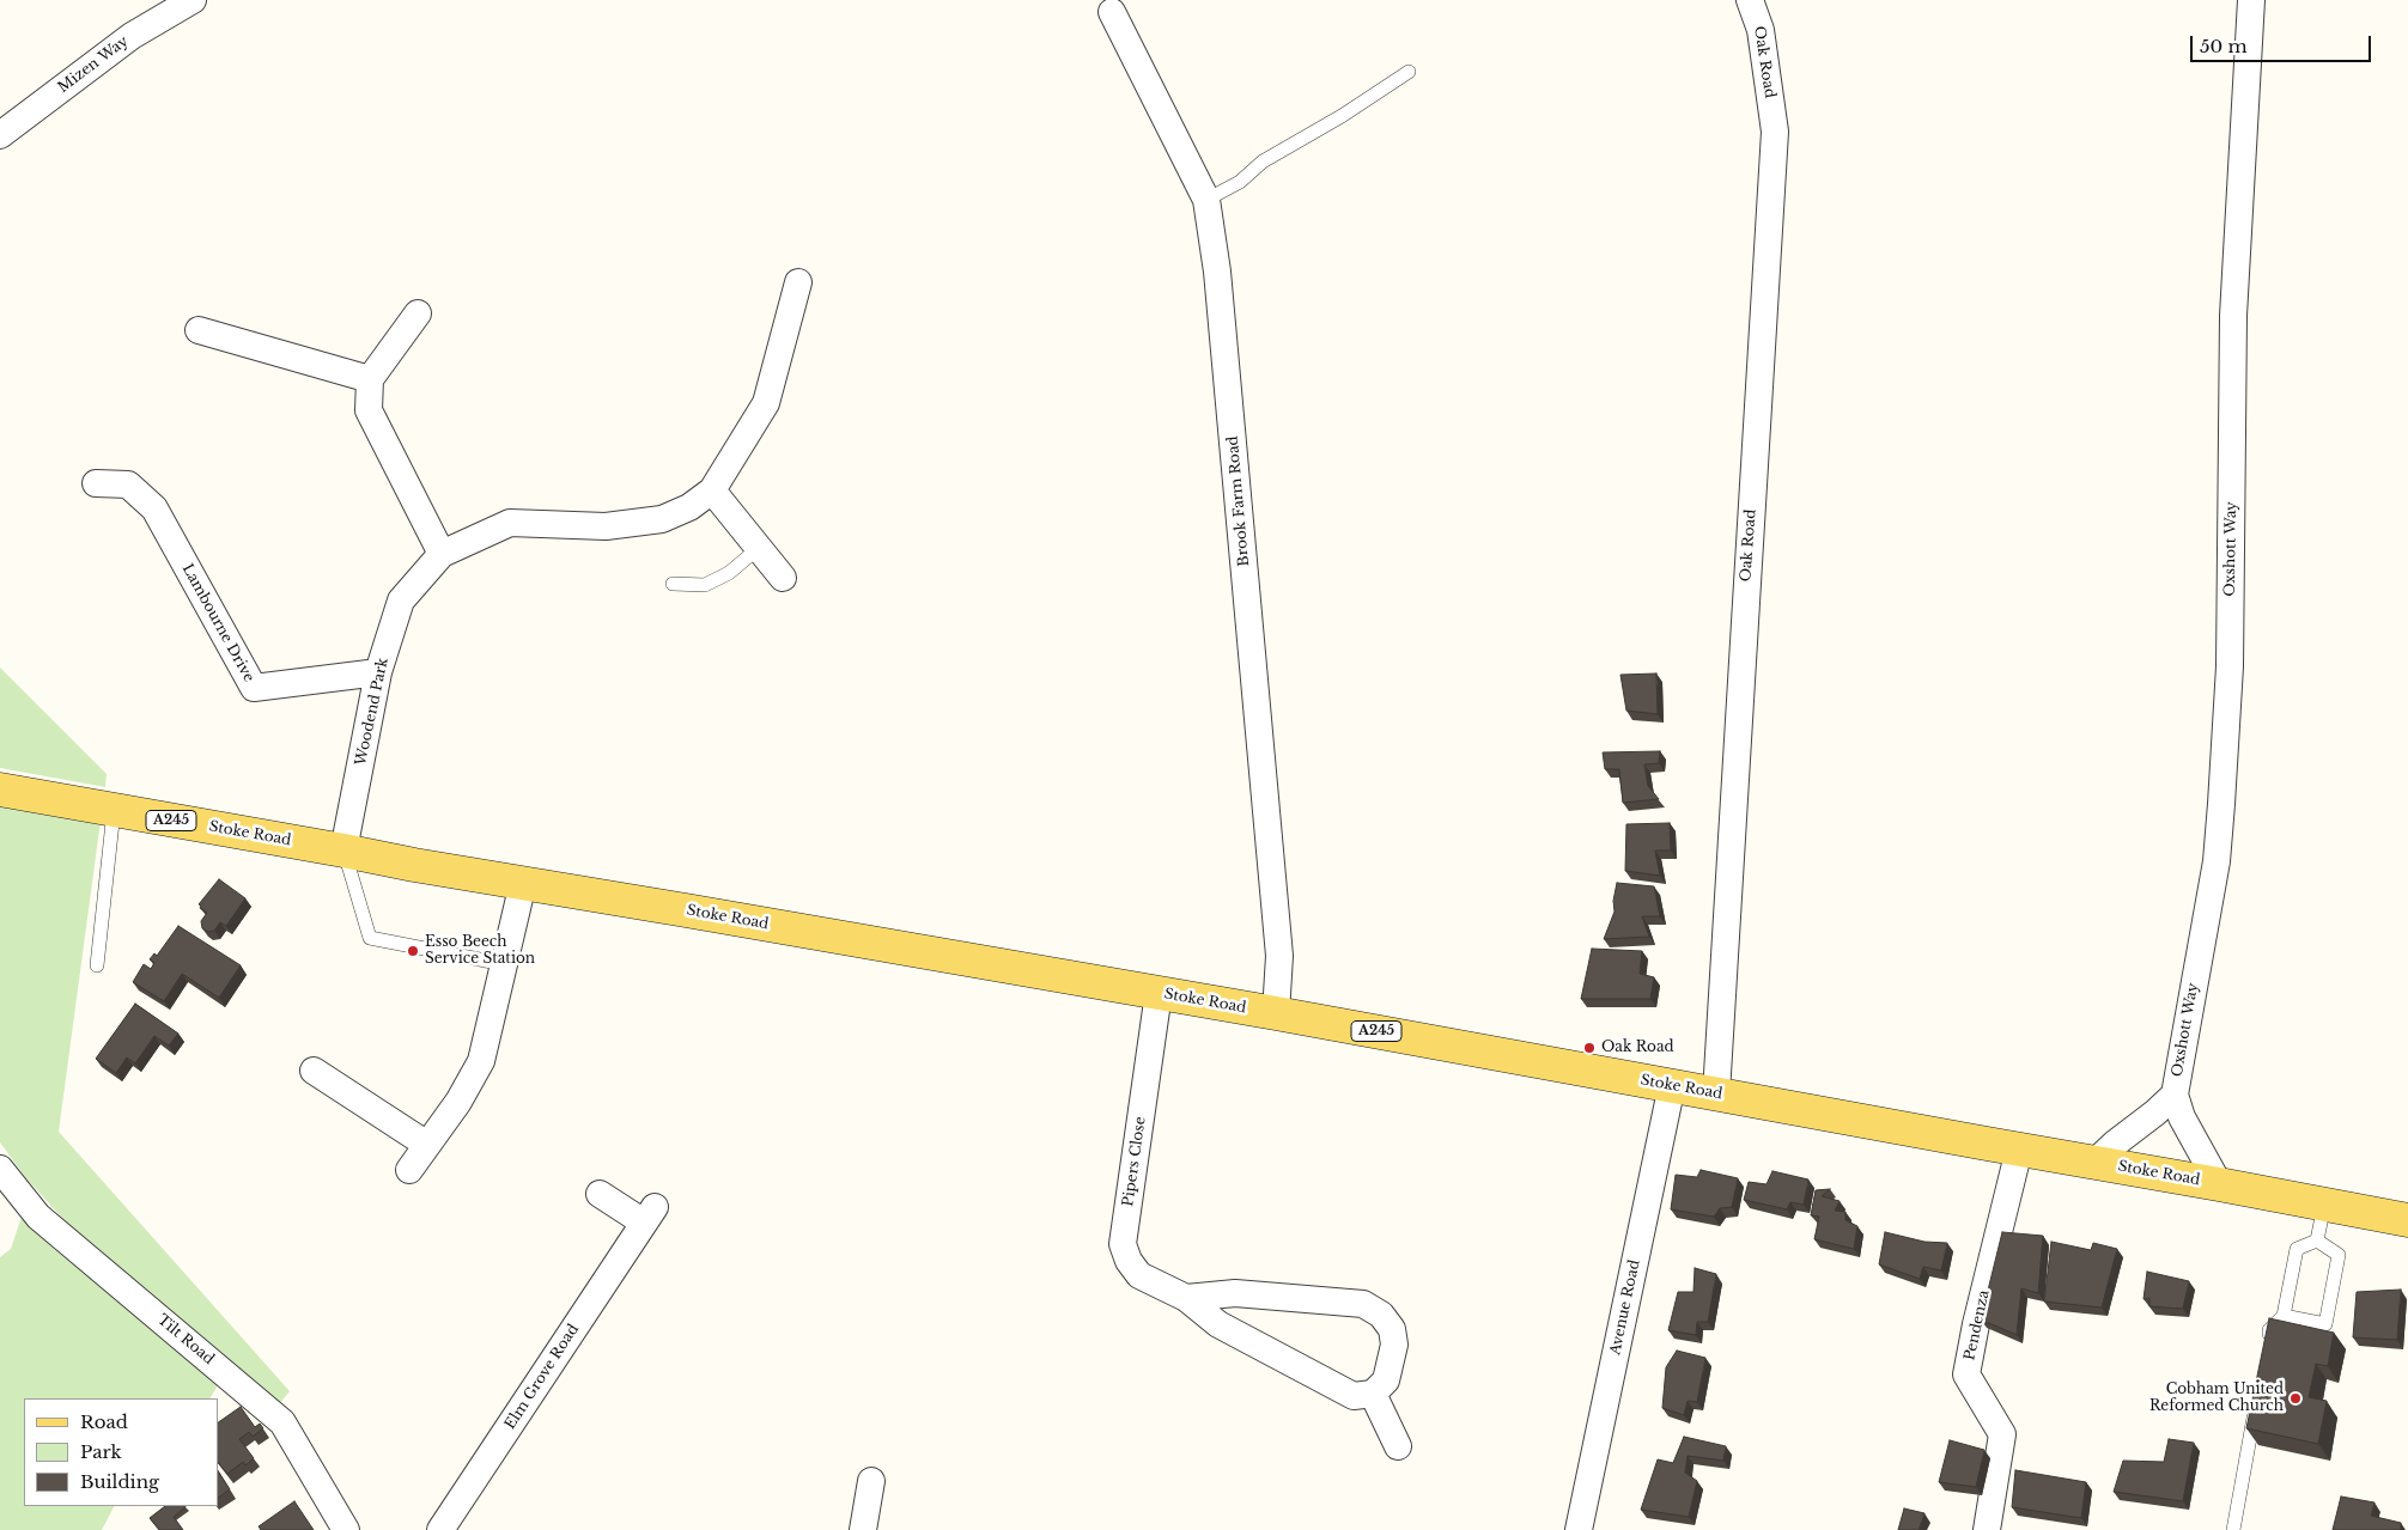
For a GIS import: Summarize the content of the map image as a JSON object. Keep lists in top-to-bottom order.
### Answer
{
  "streets": {
    "main road": ["A245", "Stoke Road"],
    "street": [
      "Oak Road",
      "Mizen Way",
      "Brook Farm Road",
      "Oxshott Way",
      "Lambourne Drive",
      "Woodend Park",
      "Pipers Close",
      "Avenue Road",
      "Pendenza",
      "Tilt Road",
      "Elm Grove Road"
    ]
  },
  "crossings": [
    ["Oak Road", "Stoke Road"],
    ["Brook Farm Road", "Stoke Road"],
    ["Oxshott Way", "Stoke Road"],
    ["Lambourne Drive", "Woodend Park"],
    ["Woodend Park", "Stoke Road"],
    ["Stoke Road", "Pipers Close"],
    ["Stoke Road", "Avenue Road"],
    ["Stoke Road", "Pendenza"]
  ],
  "places": ["Esso Beech Service Station", "Oak Road", "Cobham United Reformed Church"],
  "legend": ["Road", "Park", "Building"],
  "scale_bar": "50 m"
}
